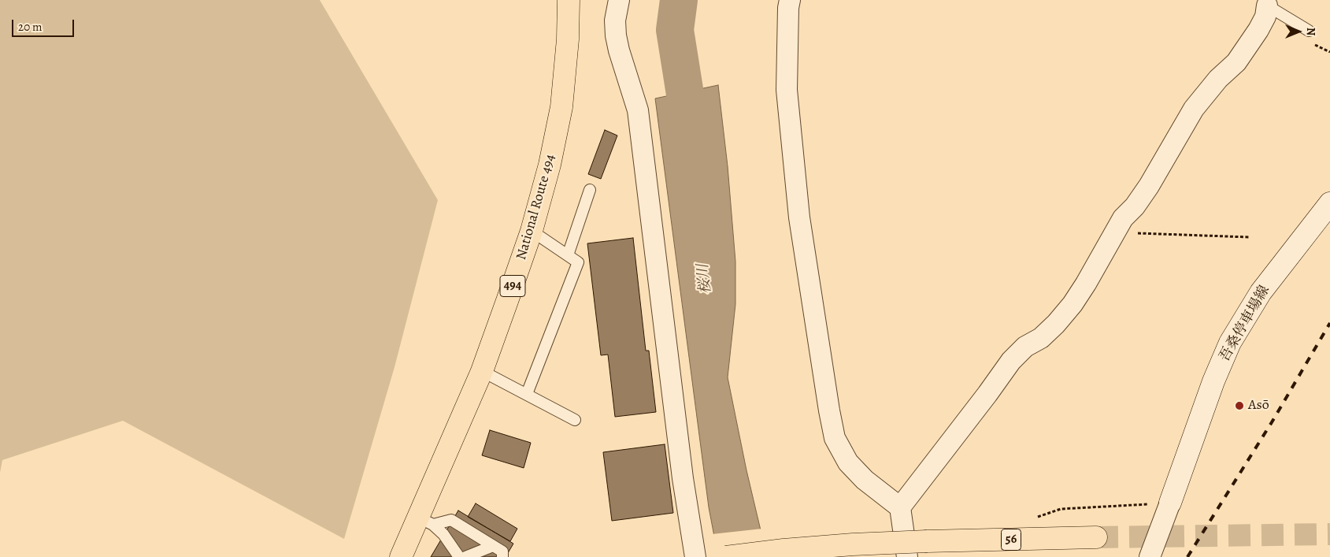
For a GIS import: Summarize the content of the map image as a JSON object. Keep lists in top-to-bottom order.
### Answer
{
  "streets": {
    "highway": ["National Route 494", "494", "56"],
    "main road": ["吾桑停車場線"]
  },
  "water": ["桜川"],
  "places": ["Asō"],
  "scale_bar": "20 m",
  "north": "right"
}
